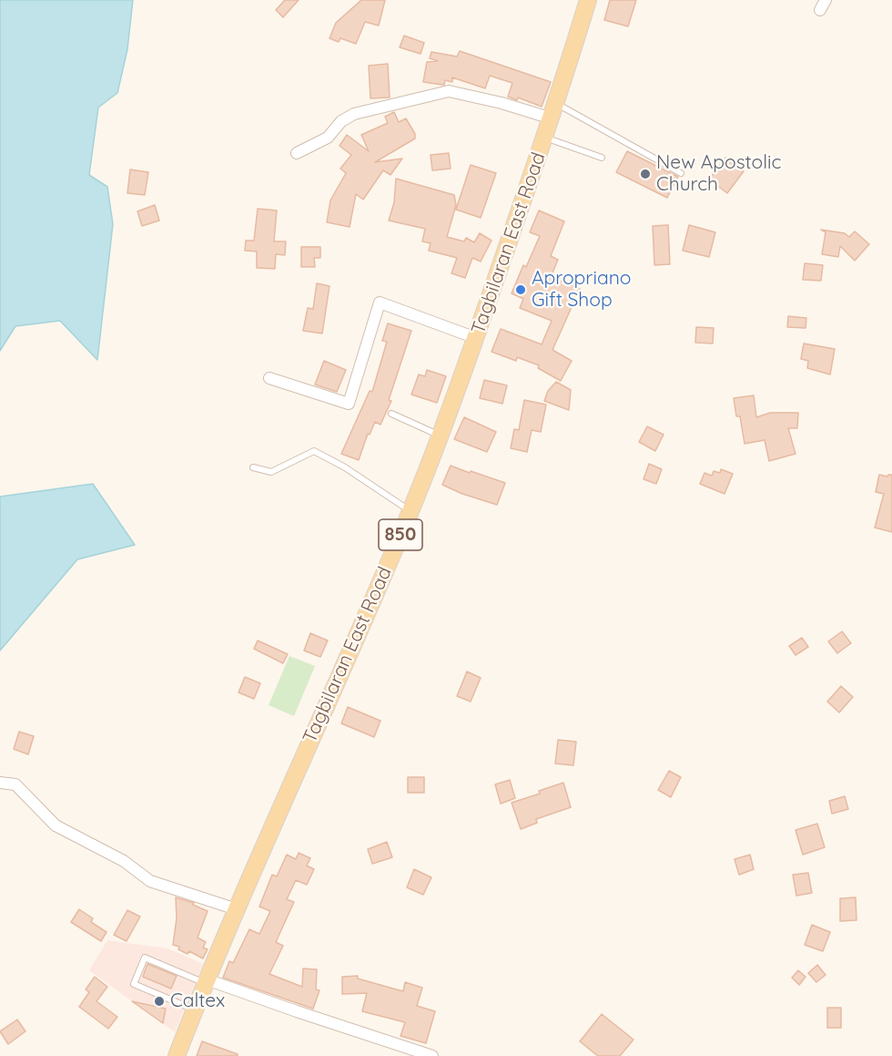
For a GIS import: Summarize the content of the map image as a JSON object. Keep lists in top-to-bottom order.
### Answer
{
  "streets": {
    "main road": ["Tagbilaran East Road", "850"]
  },
  "places": ["New Apostolic Church", "Apropriano Gift Shop", "Caltex"]
}
